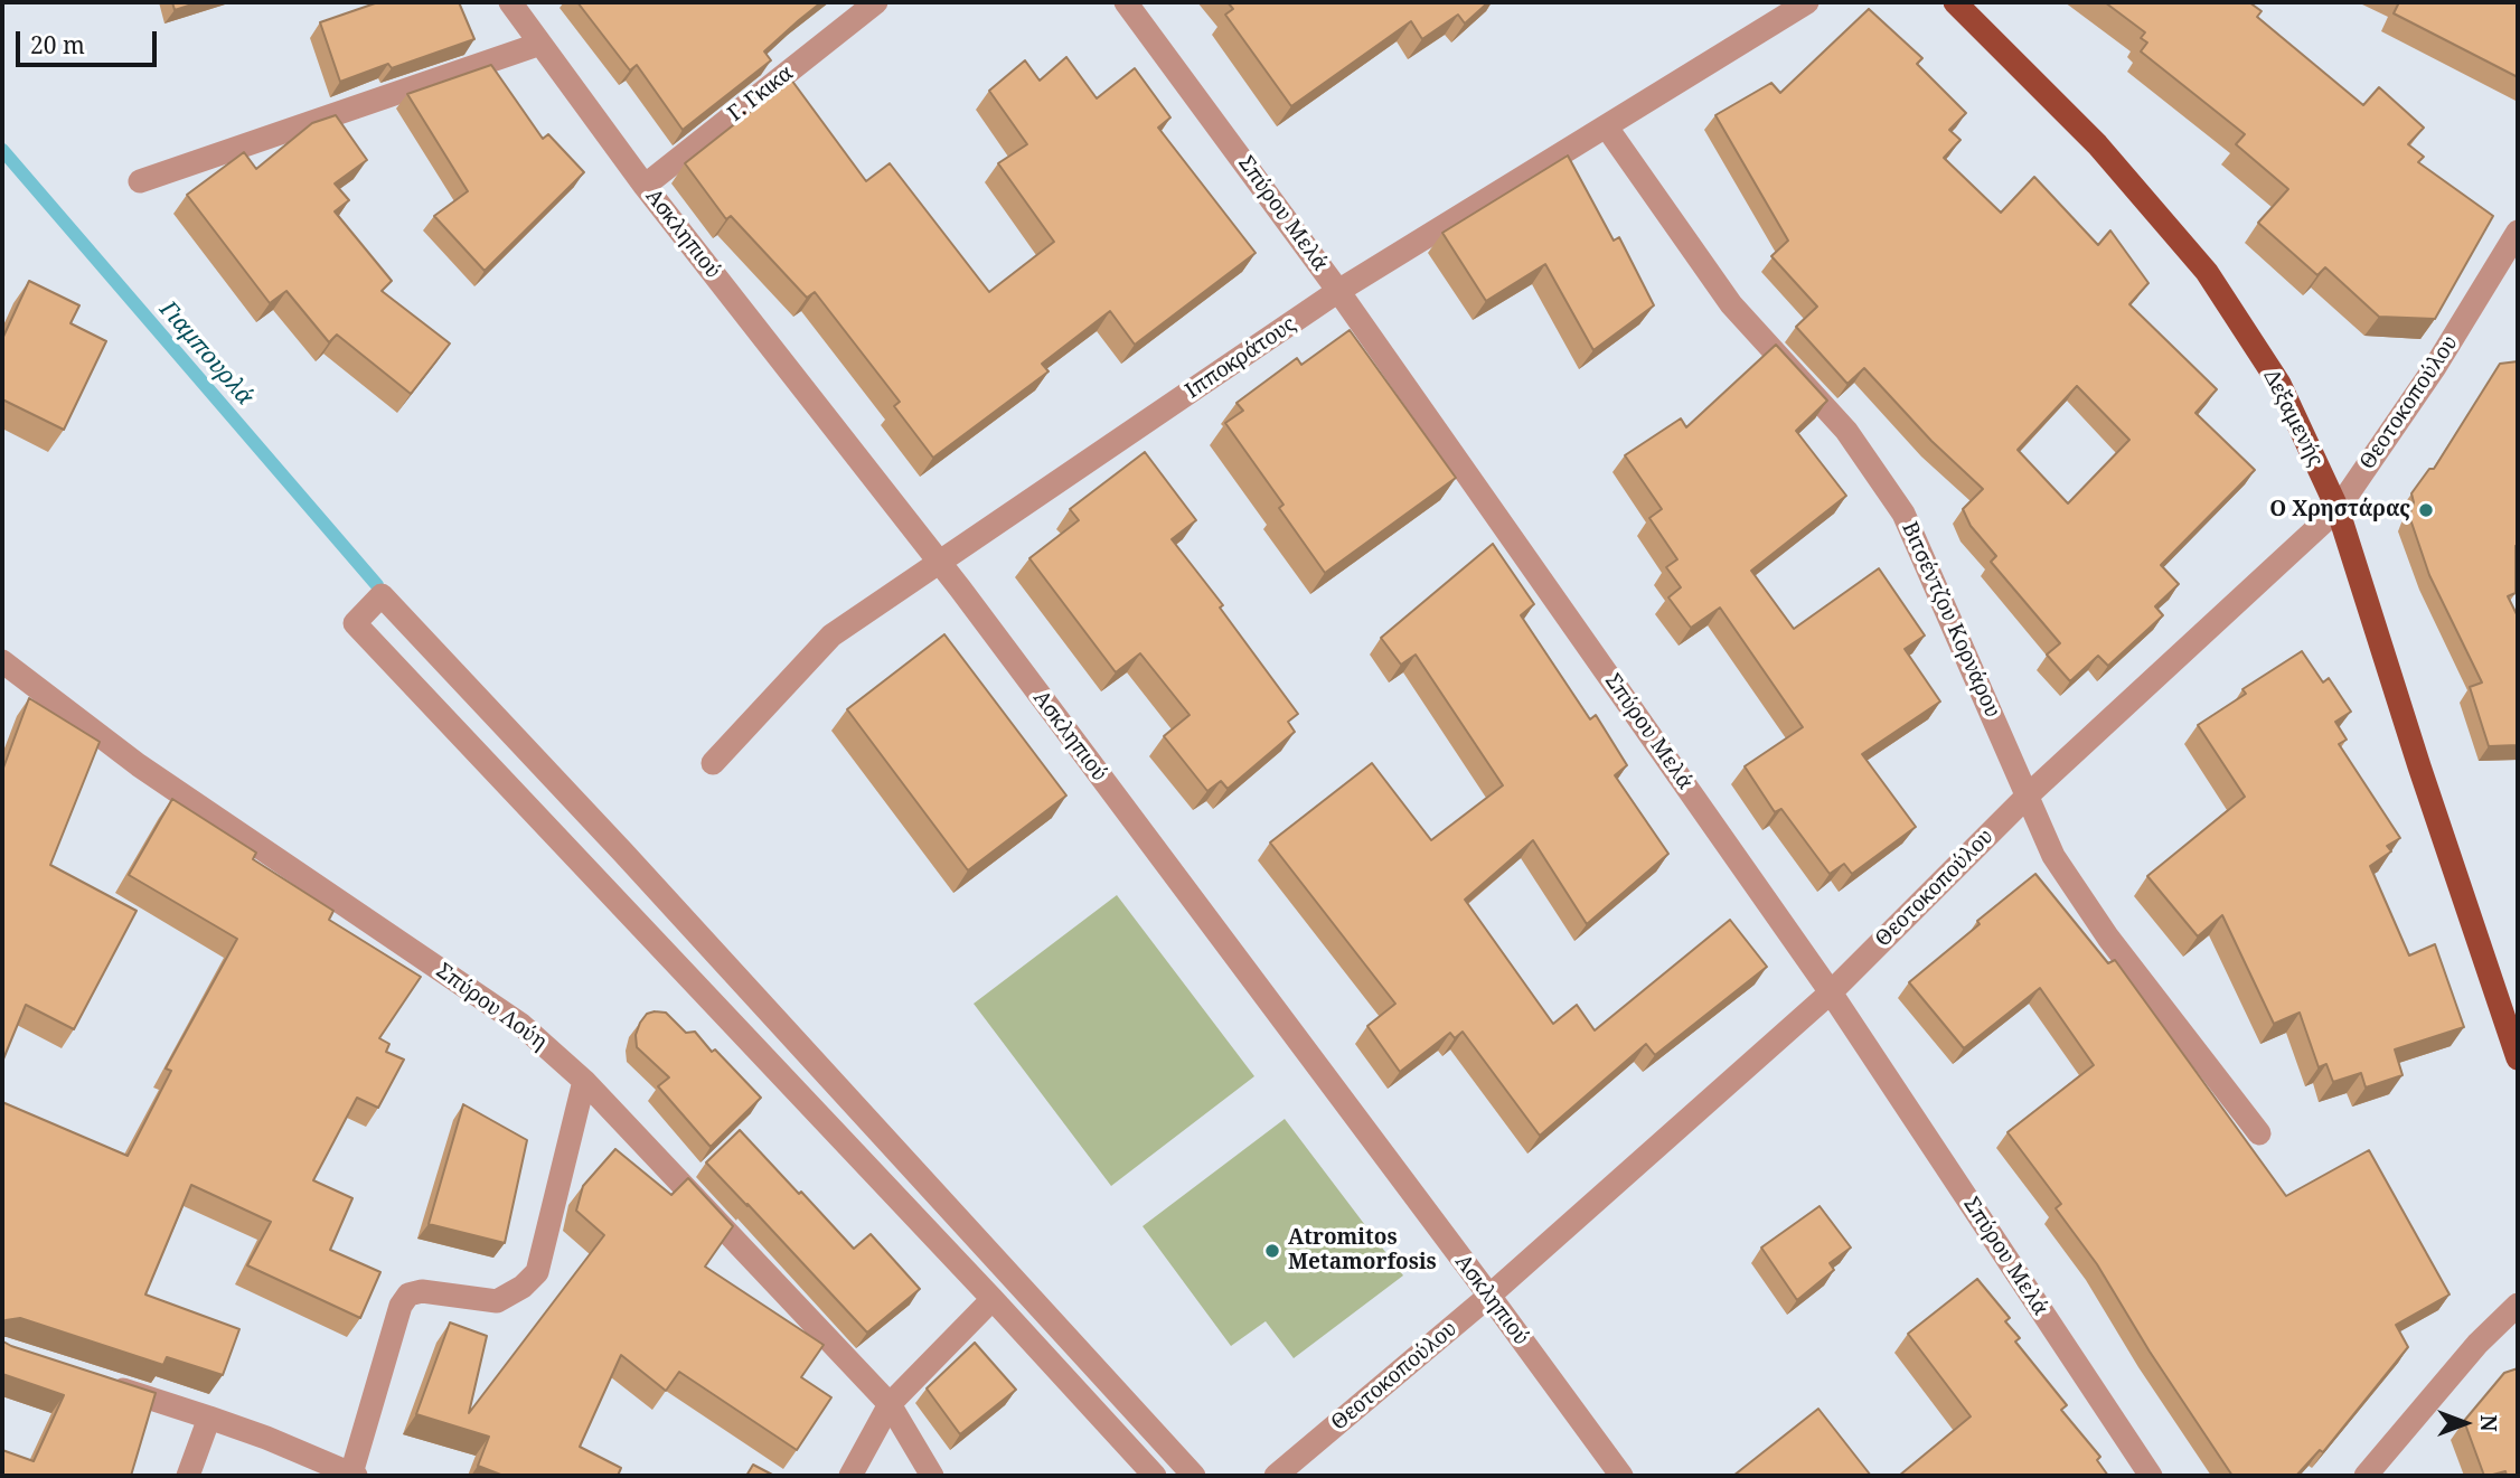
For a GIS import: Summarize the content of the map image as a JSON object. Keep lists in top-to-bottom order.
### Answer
{
  "streets": {
    "main road": ["Δεξαμενής"],
    "street": [
      "Γ. Γκικα",
      "Σπύρου Μελά",
      "Ασκληπιού",
      "Ιπποκράτους",
      "Θεοτοκοπούλου",
      "Βιτσέντζου Κορνάρου",
      "Σπύρου Λούη"
    ]
  },
  "crossings": [
    ["Γ. Γκικα", "Ασκληπιού"],
    ["Σπύρου Μελά", "Ιπποκράτους"],
    ["Σπύρου Μελά", "Θεοτοκοπούλου"],
    ["Ασκληπιού", "Ιπποκράτους"],
    ["Ασκληπιού", "Θεοτοκοπούλου"],
    ["Ιπποκράτους", "Βιτσέντζου Κορνάρου"],
    ["Θεοτοκοπούλου", "Δεξαμενής"],
    ["Θεοτοκοπούλου", "Βιτσέντζου Κορνάρου"]
  ],
  "water": ["Γιαμπουρλά"],
  "places": ["Ο Χρηστάρας", "Atromitos Metamorfosis"],
  "scale_bar": "20 m",
  "north": "right"
}
